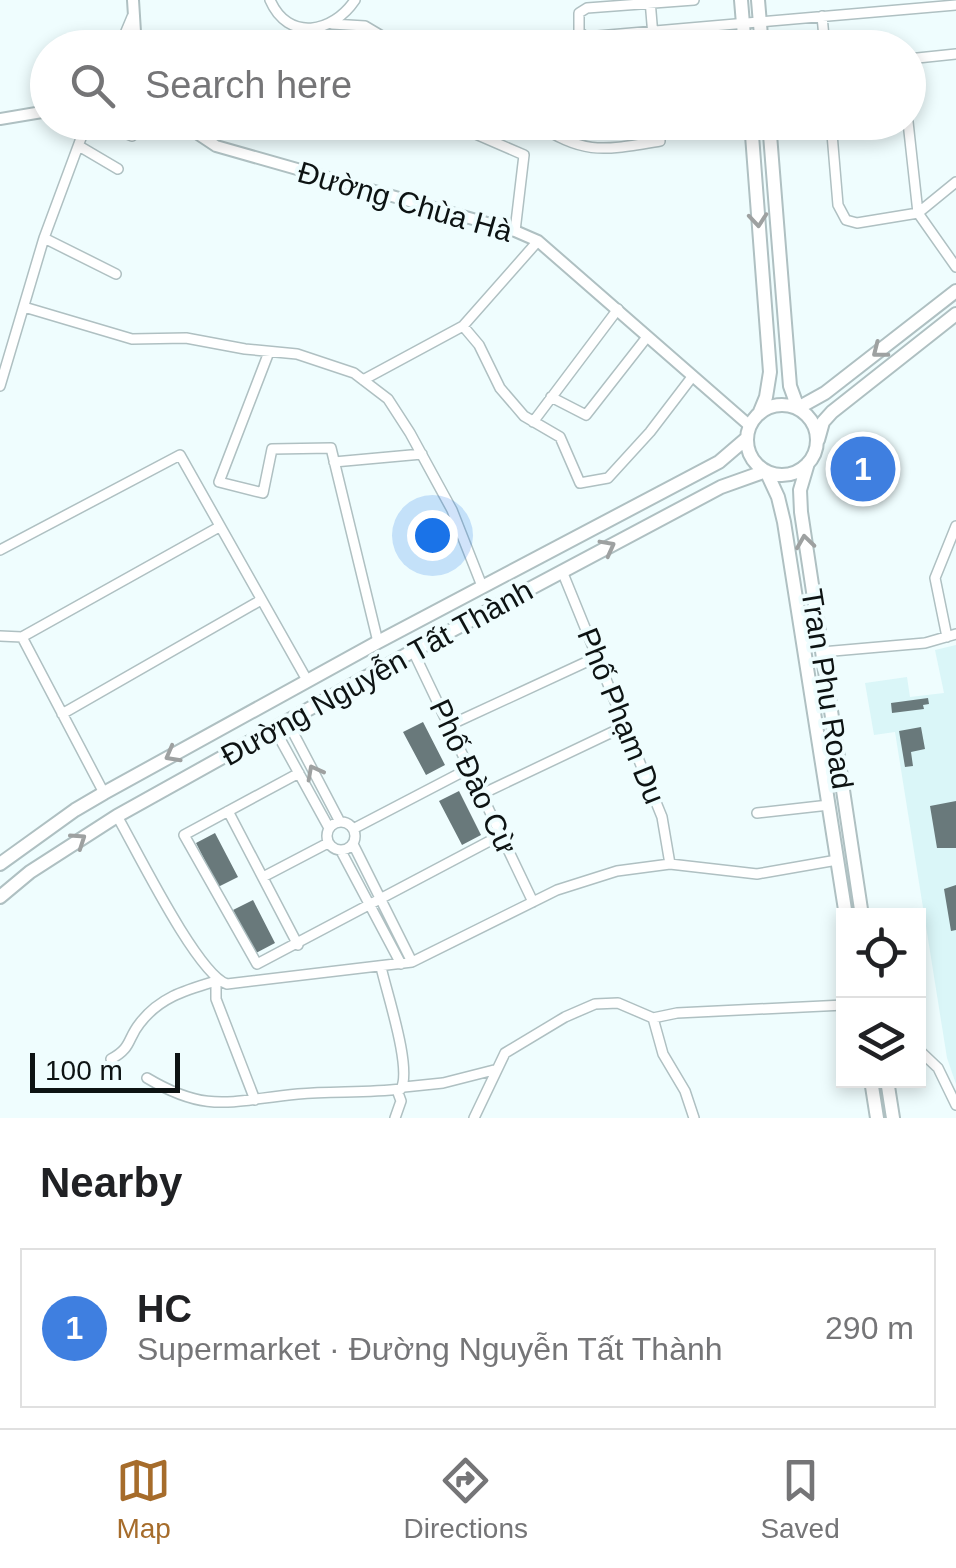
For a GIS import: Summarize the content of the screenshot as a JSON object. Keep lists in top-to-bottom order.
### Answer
{
  "streets": {
    "main road": ["Đường Nguyễn Tất Thành", "Tran Phu Road"],
    "street": ["Đường Chùa Hà", "Phố Phạm Du", "Phố Đào Cừ"]
  },
  "crossings": [
    ["Đường Chùa Hà", "Đường Nguyễn Tất Thành"],
    ["Đường Chùa Hà", "Tran Phu Road"],
    ["Đường Nguyễn Tất Thành", "Tran Phu Road"],
    ["Đường Nguyễn Tất Thành", "Phố Phạm Du"],
    ["Đường Nguyễn Tất Thành", "Phố Đào Cừ"]
  ],
  "scale_bar": "100 m",
  "page": {
    "search": "Search here",
    "pins": "1",
    "scale": "100 m",
    "heading": "Nearby",
    "list": [
      {
        "mark": "1",
        "name": "HC",
        "note": "Supermarket · Đường Nguyễn Tất Thành",
        "value": "290 m"
      }
    ],
    "nav": ["Map", "Directions", "Saved"]
  }
}
